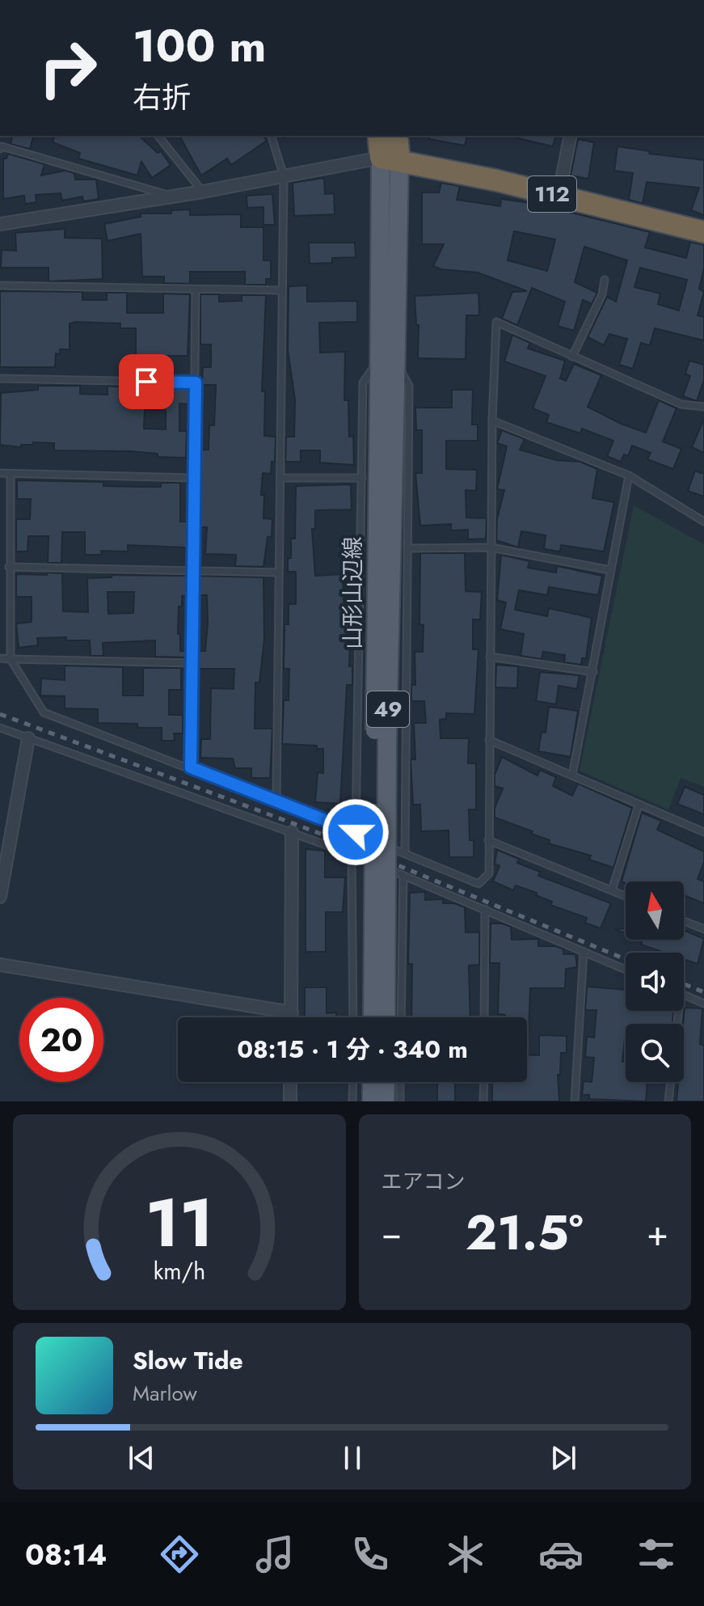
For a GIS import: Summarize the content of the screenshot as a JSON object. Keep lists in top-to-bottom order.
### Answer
{
  "streets": {
    "highway": ["112"],
    "main road": ["山形山辺線", "49"]
  },
  "crossings": [
    ["112", "山形山辺線"]
  ],
  "north": "top",
  "page": {
    "turn": ["100 m", "右折"],
    "limit": "20",
    "trip": "08:15 · 1 分 · 340 m",
    "tile": "エアコン",
    "heat": ["−", "21.5°", "+"],
    "song": ["Slow Tide", "Marlow"],
    "tabs": "08:14",
    "gauge": ["11", "km/h"]
  }
}
